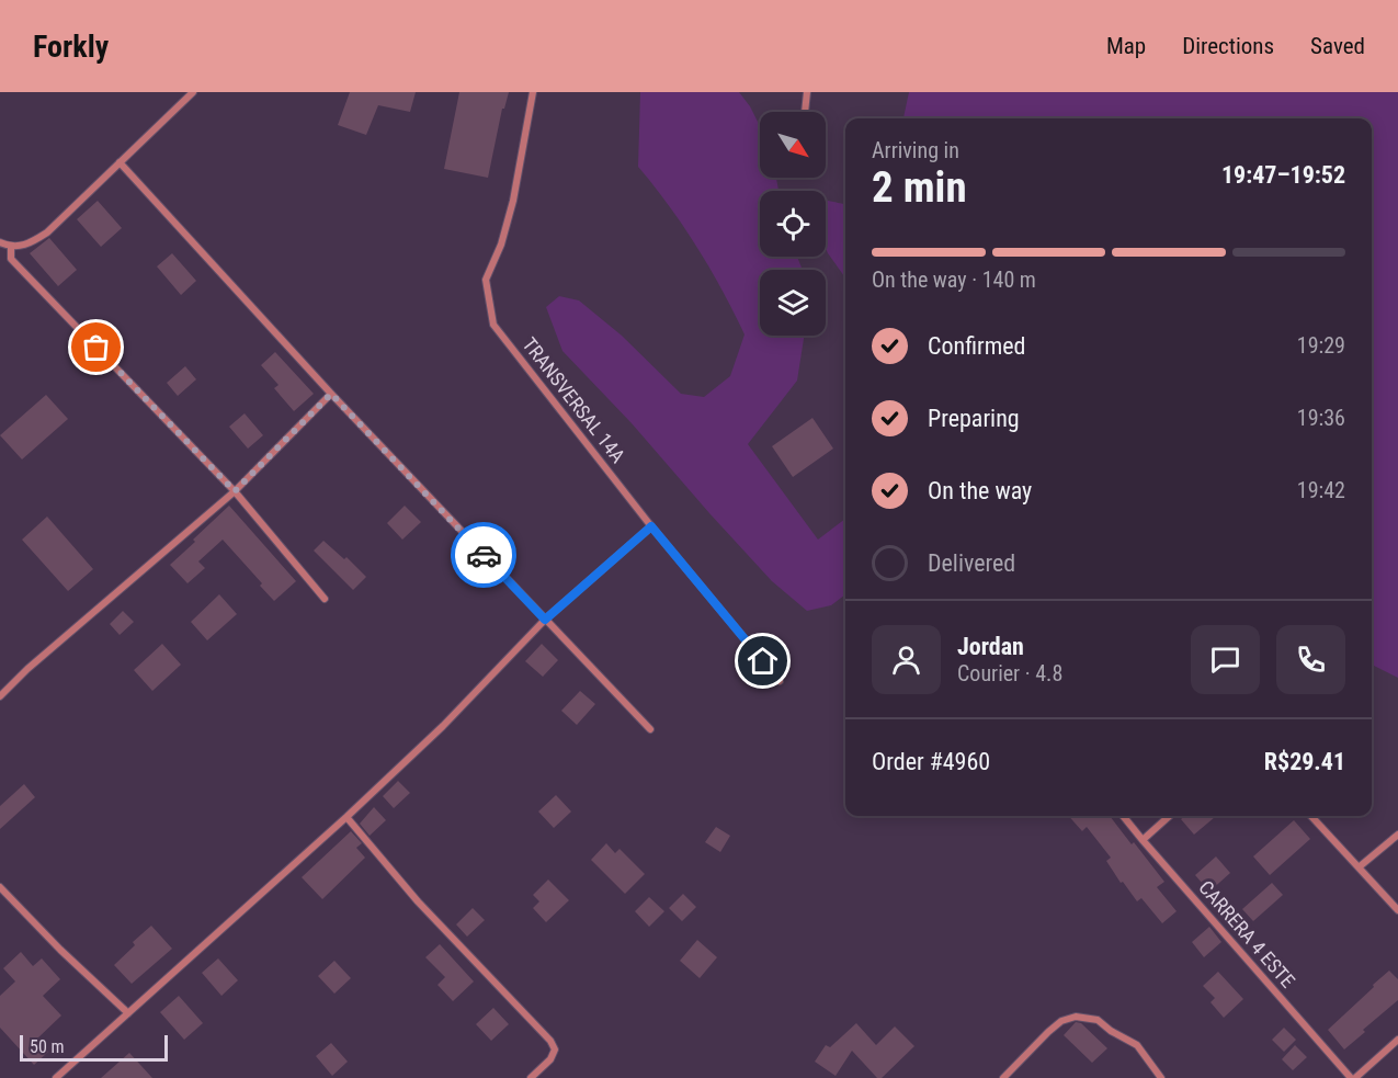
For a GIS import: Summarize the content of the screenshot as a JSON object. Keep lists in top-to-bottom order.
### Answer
{
  "streets": {
    "street": ["TRANSVERSAL 14A", "CARRERA 4 ESTE"]
  },
  "scale_bar": "50 m",
  "north": "bottom right",
  "page": {
    "header": "Forkly",
    "nav": ["Map", "Directions", "Saved"],
    "heading": ["2 min", "Arriving in", "19:47–19:52"],
    "panel": [
      "Jordan",
      "Courier · 4.8",
      "Order #4960",
      "R$29.41"
    ],
    "bar": "On the way · 140 m",
    "list": [
      ["Confirmed", "19:29"],
      ["Preparing", "19:36"],
      ["On the way", "19:42"],
      "Delivered"
    ],
    "scale": "50 m"
  }
}
